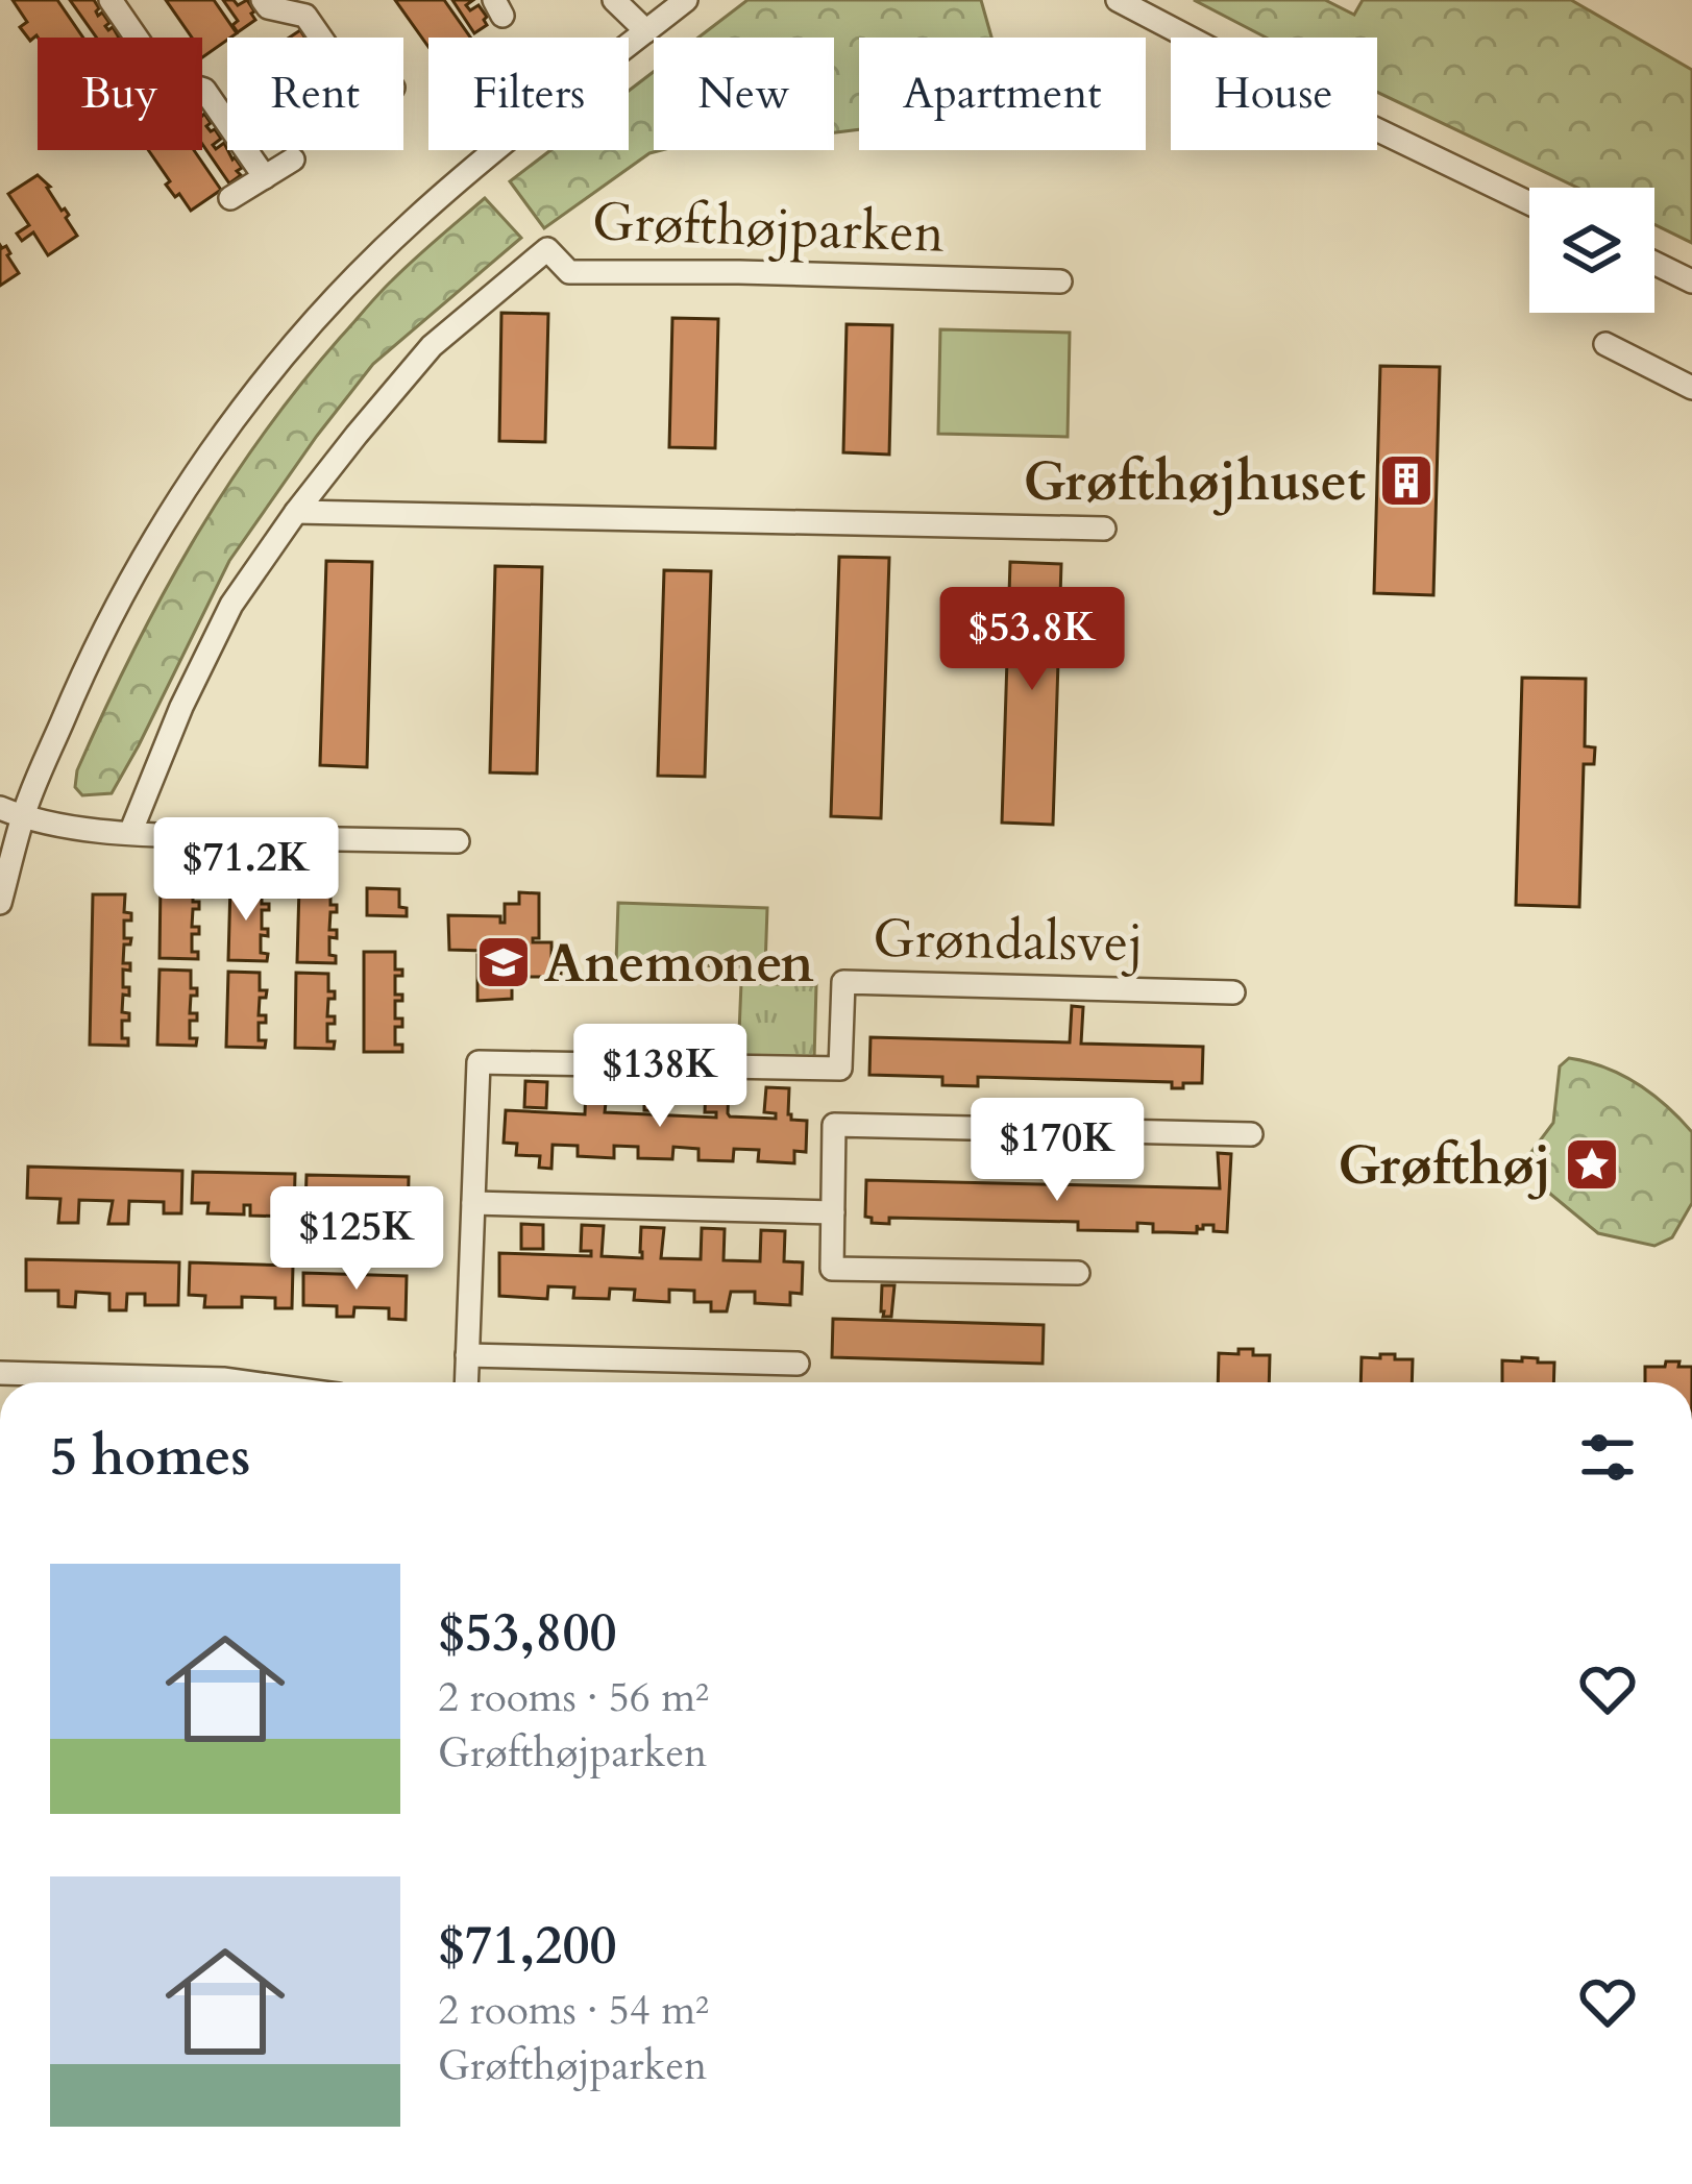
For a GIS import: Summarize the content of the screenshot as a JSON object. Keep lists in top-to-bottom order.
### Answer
{
  "streets": {
    "street": ["Grøfthøjparken", "Grøndalsvej"]
  },
  "places": {
    "building": ["Grøfthøjhuset"],
    "school or university": ["Anemonen"],
    "place": ["Grøfthøj"]
  },
  "page": {
    "chip": [
      "Buy",
      "Rent",
      "Filters",
      "New",
      "Apartment",
      "House"
    ],
    "price": [
      "$53.8K",
      "$71.2K",
      "$138K",
      "$170K",
      "$125K"
    ],
    "heading": "5 homes",
    "list": [
      {
        "name": "$53,800",
        "note": "2 rooms · 56 m² · Grøfthøjparken"
      },
      {
        "name": "$71,200",
        "note": "2 rooms · 54 m² · Grøfthøjparken"
      }
    ]
  }
}
